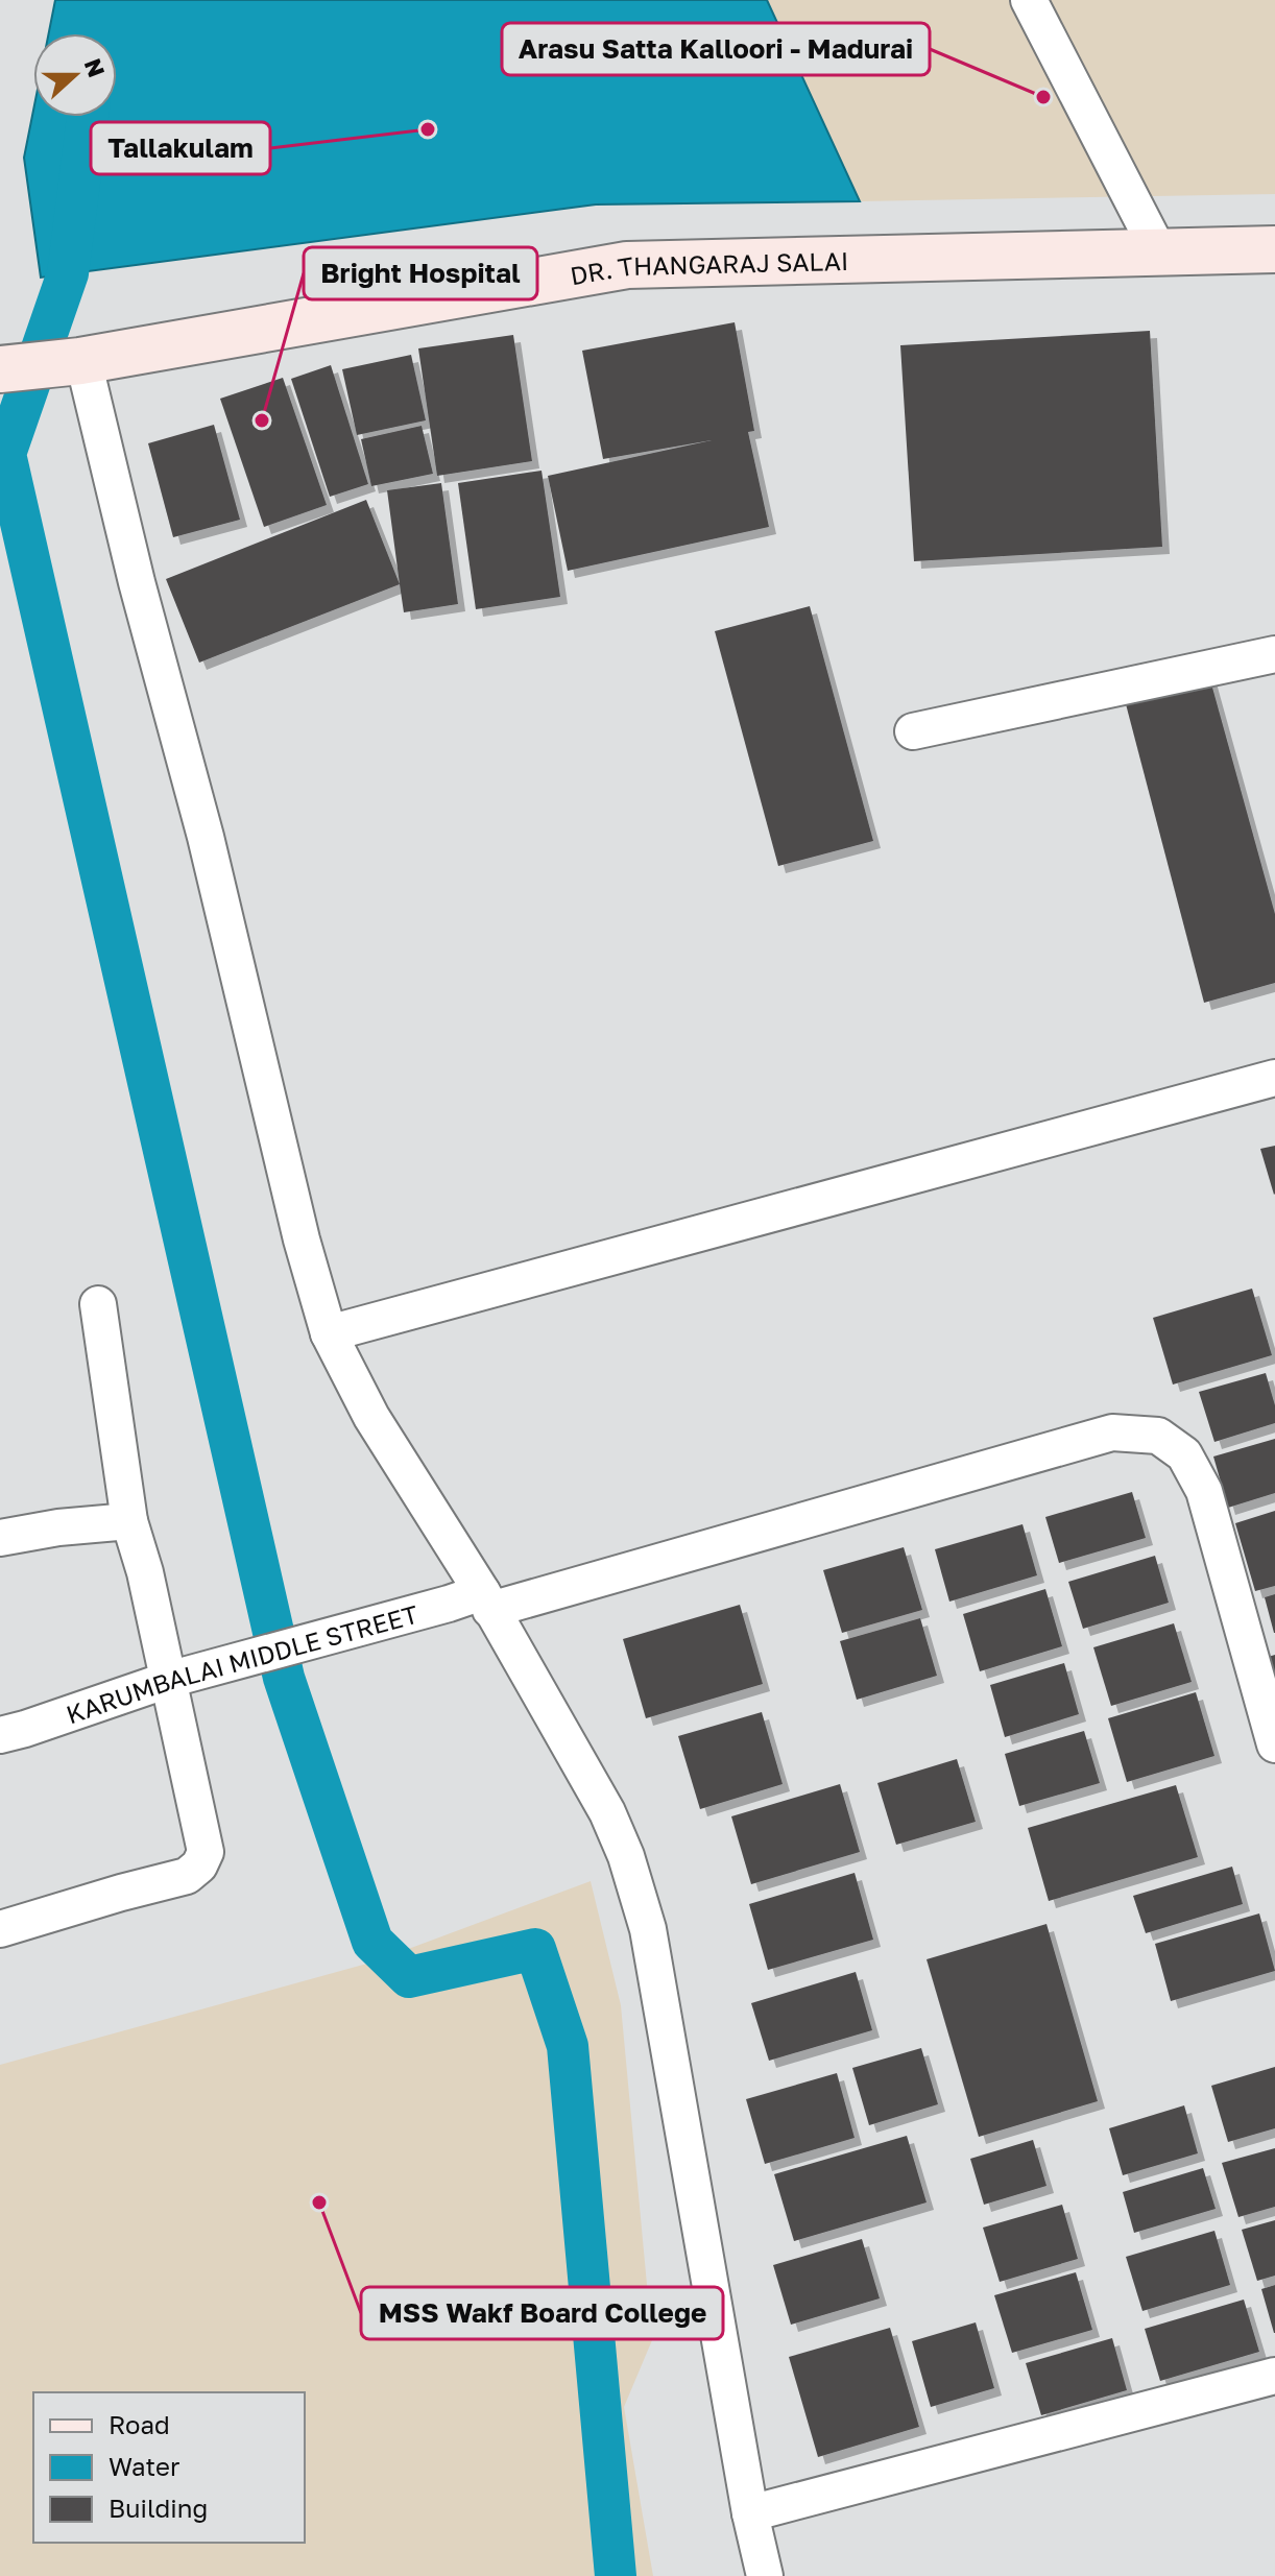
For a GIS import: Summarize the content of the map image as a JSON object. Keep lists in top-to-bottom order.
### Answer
{
  "streets": {
    "street": ["DR. THANGARAJ SALAI", "KARUMBALAI MIDDLE STREET"]
  },
  "places": [
    "Arasu Satta Kalloori - Madurai",
    "Tallakulam",
    "Bright Hospital",
    "MSS Wakf Board College"
  ],
  "legend": ["Road", "Water", "Building"],
  "north": "right"
}
